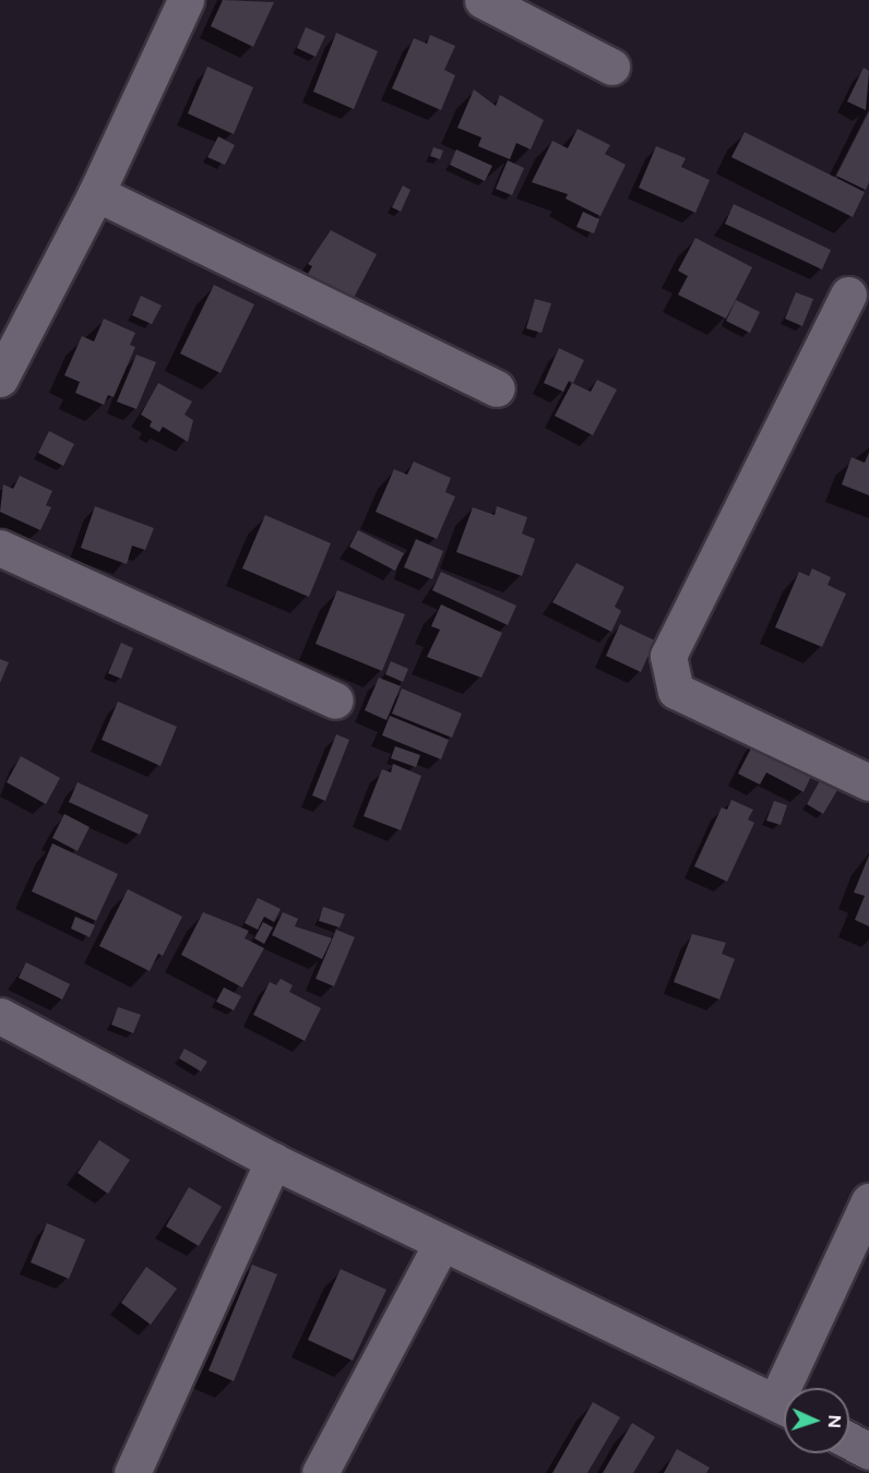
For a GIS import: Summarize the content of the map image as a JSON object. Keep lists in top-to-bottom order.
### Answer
{
  "north": "right"
}
